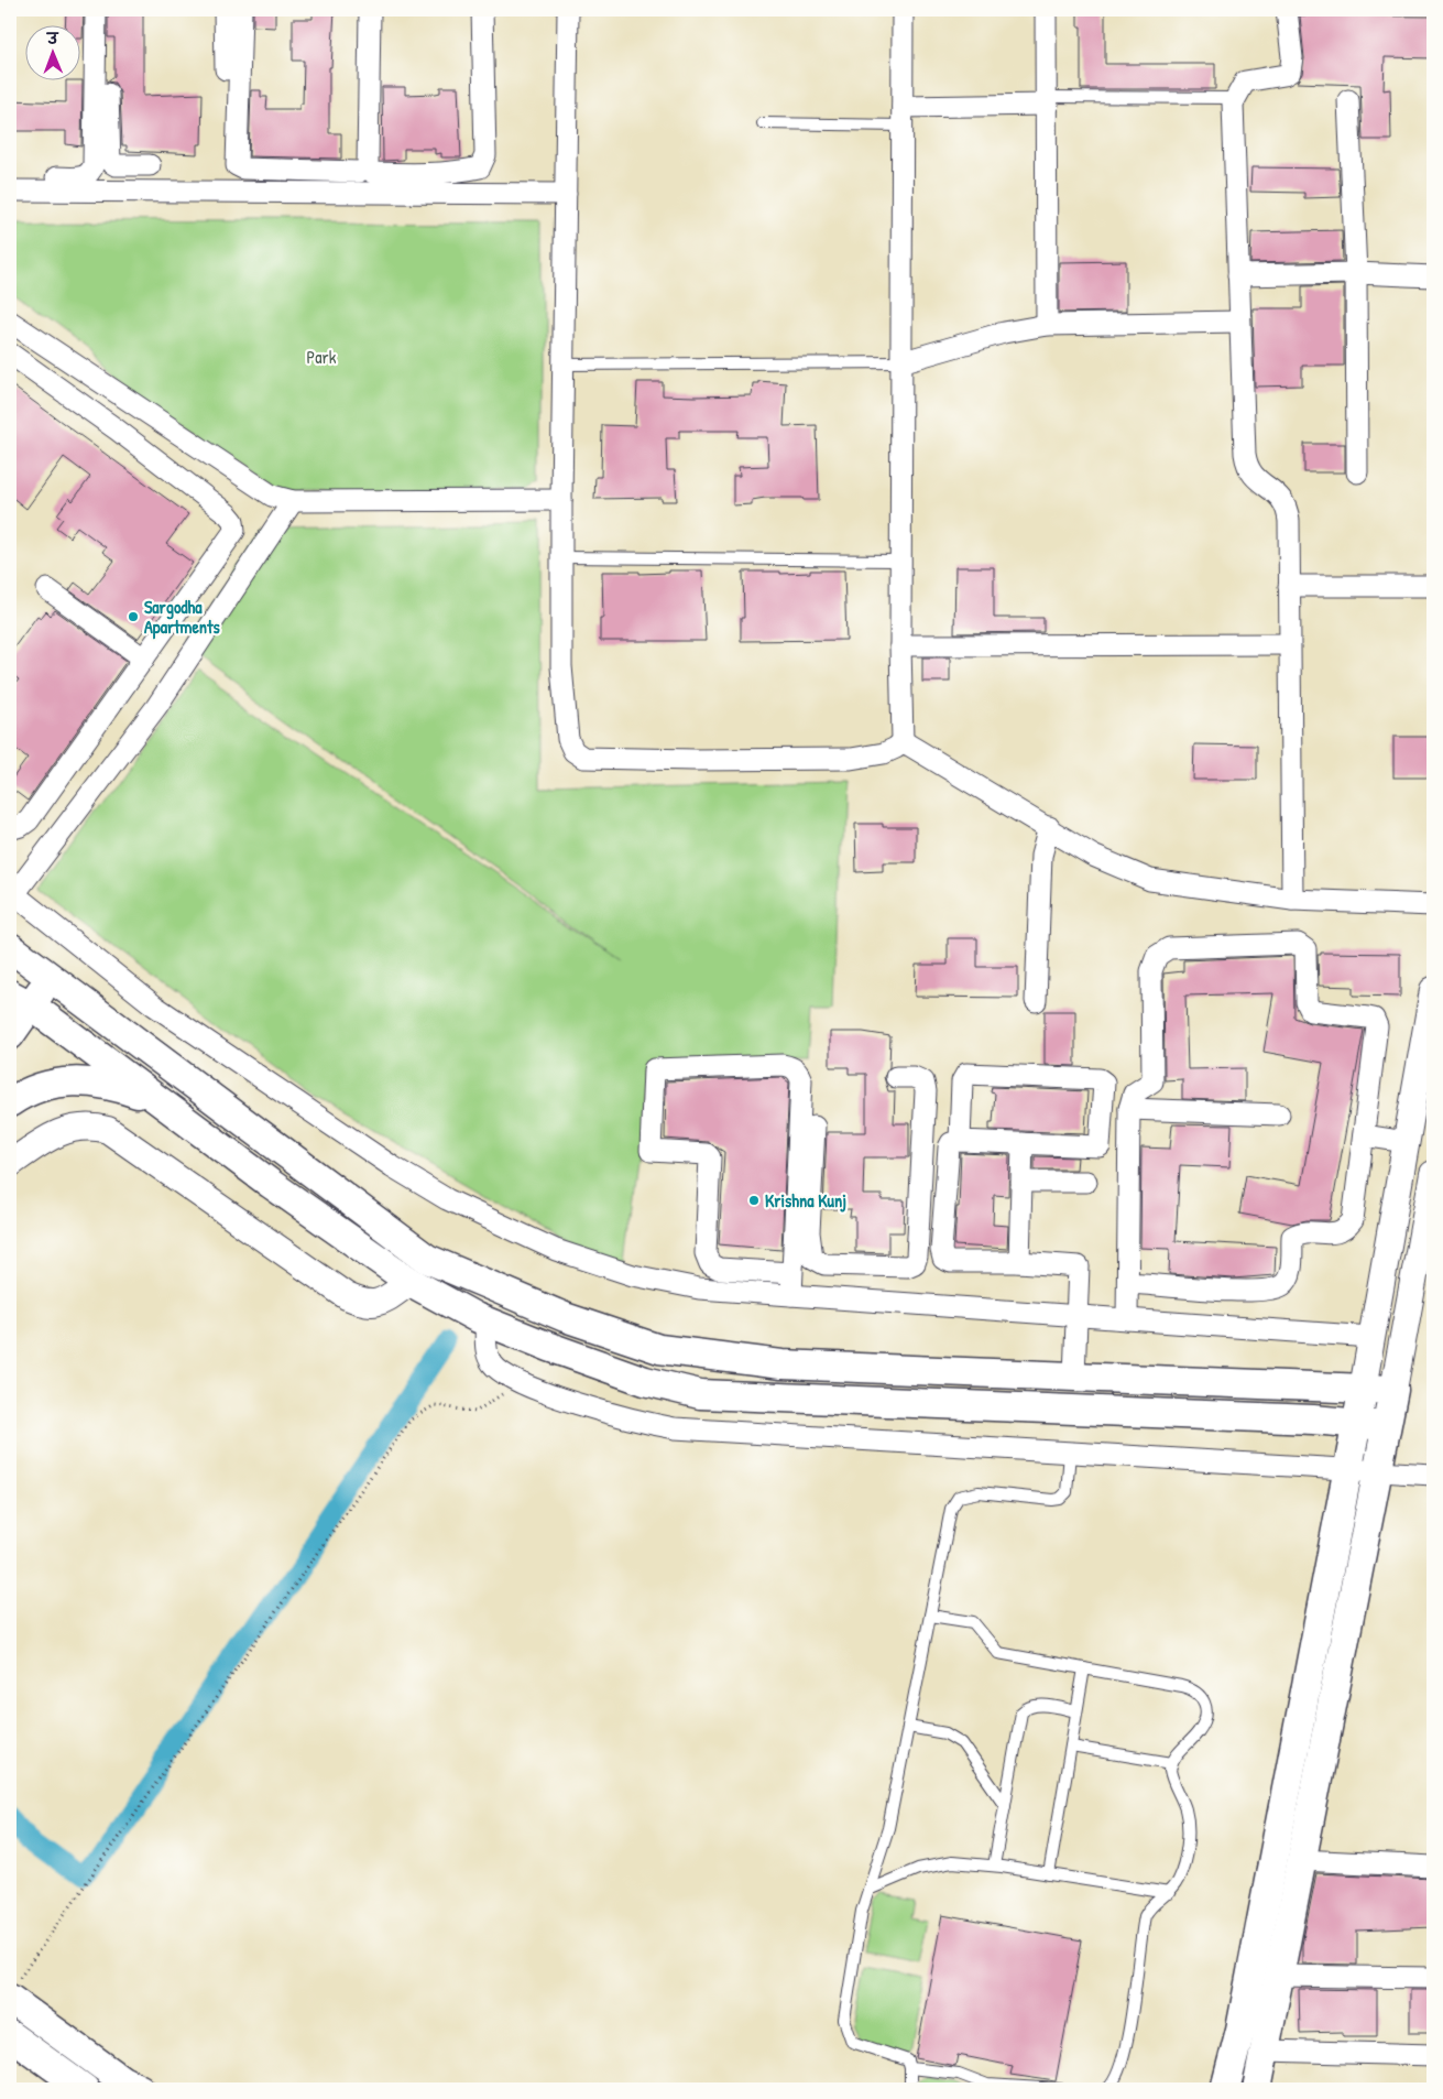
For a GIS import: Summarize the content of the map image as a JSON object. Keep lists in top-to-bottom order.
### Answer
{
  "parks": ["Park"],
  "places": ["Sargodha Apartments", "Krishna Kunj"],
  "north": "top"
}
